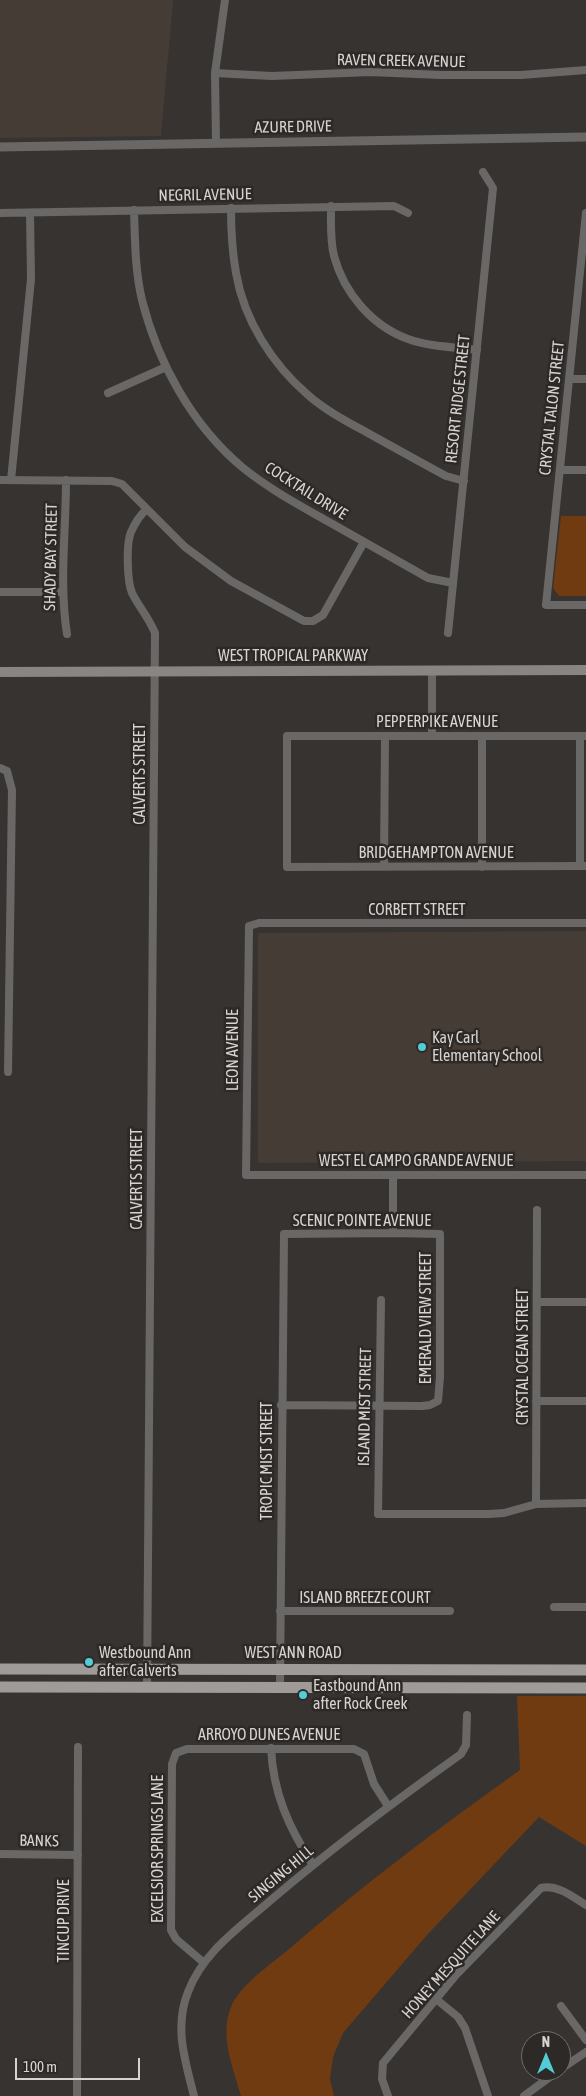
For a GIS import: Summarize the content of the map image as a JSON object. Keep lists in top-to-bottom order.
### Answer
{
  "streets": {
    "main road": ["WEST TROPICAL PARKWAY", "WEST ANN ROAD"],
    "street": [
      "RAVEN CREEK AVENUE",
      "AZURE DRIVE",
      "NEGRIL AVENUE",
      "RESORT RIDGE STREET",
      "CRYSTAL TALON STREET",
      "COCKTAIL DRIVE",
      "SHADY BAY STREET",
      "PEPPERPIKE AVENUE",
      "CALVERTS STREET",
      "BRIDGEHAMPTON AVENUE",
      "CORBETT STREET",
      "LEON AVENUE",
      "WEST EL CAMPO GRANDE AVENUE",
      "SCENIC POINTE AVENUE",
      "EMERALD VIEW STREET",
      "CRYSTAL OCEAN STREET",
      "ISLAND MIST STREET",
      "TROPIC MIST STREET",
      "ISLAND BREEZE COURT",
      "ARROYO DUNES AVENUE",
      "BANKS",
      "EXCELSIOR SPRINGS LANE",
      "SINGING HILL",
      "TINCUP DRIVE",
      "HONEY MESQUITE LANE"
    ]
  },
  "crossings": [
    ["NEGRIL AVENUE", "COCKTAIL DRIVE"],
    ["RESORT RIDGE STREET", "COCKTAIL DRIVE"],
    ["WEST TROPICAL PARKWAY", "CALVERTS STREET"],
    ["PEPPERPIKE AVENUE", "BRIDGEHAMPTON AVENUE"],
    ["CALVERTS STREET", "WEST ANN ROAD"],
    ["CORBETT STREET", "LEON AVENUE"],
    ["LEON AVENUE", "WEST EL CAMPO GRANDE AVENUE"],
    ["SCENIC POINTE AVENUE", "EMERALD VIEW STREET"],
    ["SCENIC POINTE AVENUE", "TROPIC MIST STREET"],
    ["EMERALD VIEW STREET", "ISLAND MIST STREET"],
    ["CRYSTAL OCEAN STREET", "ISLAND MIST STREET"],
    ["TROPIC MIST STREET", "ISLAND BREEZE COURT"],
    ["TROPIC MIST STREET", "WEST ANN ROAD"],
    ["ARROYO DUNES AVENUE", "EXCELSIOR SPRINGS LANE"],
    ["ARROYO DUNES AVENUE", "SINGING HILL"],
    ["BANKS", "TINCUP DRIVE"],
    ["EXCELSIOR SPRINGS LANE", "SINGING HILL"]
  ],
  "places": ["Kay Carl Elementary School", "Westbound Ann after Calverts", "Eastbound Ann after Rock Creek"],
  "scale_bar": "100 m",
  "north": "top"
}
